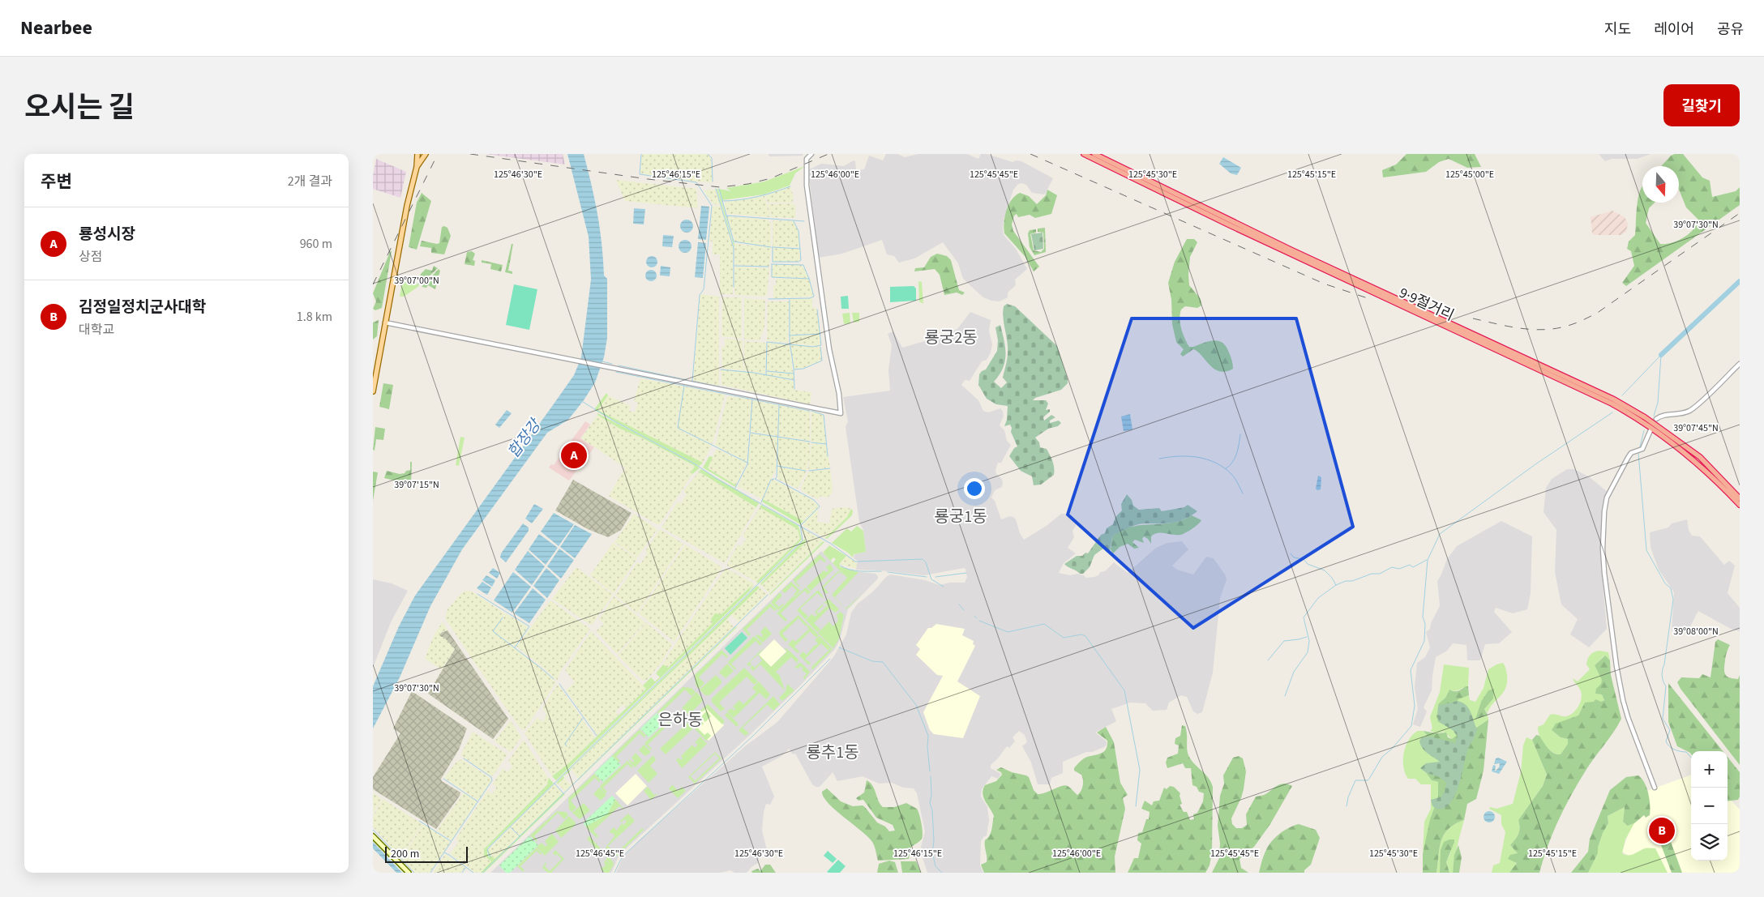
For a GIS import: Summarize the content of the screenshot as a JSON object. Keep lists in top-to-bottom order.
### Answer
{
  "streets": {
    "highway": ["9·9절거리"]
  },
  "districts": [
    "룡궁2동",
    "룡궁1동",
    "은하동",
    "룡추1동"
  ],
  "water": ["합장강"],
  "scale_bar": "200 m",
  "north": "bottom",
  "page": {
    "header": "Nearbee",
    "nav": ["지도", "레이어", "공유"],
    "title": "오시는 길",
    "buttons": "길찾기",
    "heading": ["주변", "2개 결과"],
    "list": [
      {
        "mark": "A",
        "name": "룡성시장",
        "note": "상점",
        "value": "960 m"
      },
      {
        "mark": "B",
        "name": "김정일정치군사대학",
        "note": "대학교",
        "value": "1.8 km"
      }
    ],
    "pins": ["A", "B"],
    "map_buttons": ["+", "−"],
    "scale": "200 m"
  },
  "coordinates": [
    "125°46'30\"E",
    "125°46'15\"E",
    "125°46'00\"E",
    "125°45'45\"E",
    "125°45'30\"E",
    "125°45'15\"E",
    "125°45'00\"E",
    "39°07'30\"N",
    "39°07'00\"N",
    "39°07'45\"N",
    "39°07'15\"N",
    "39°08'00\"N",
    "125°46'45\"E"
  ]
}
